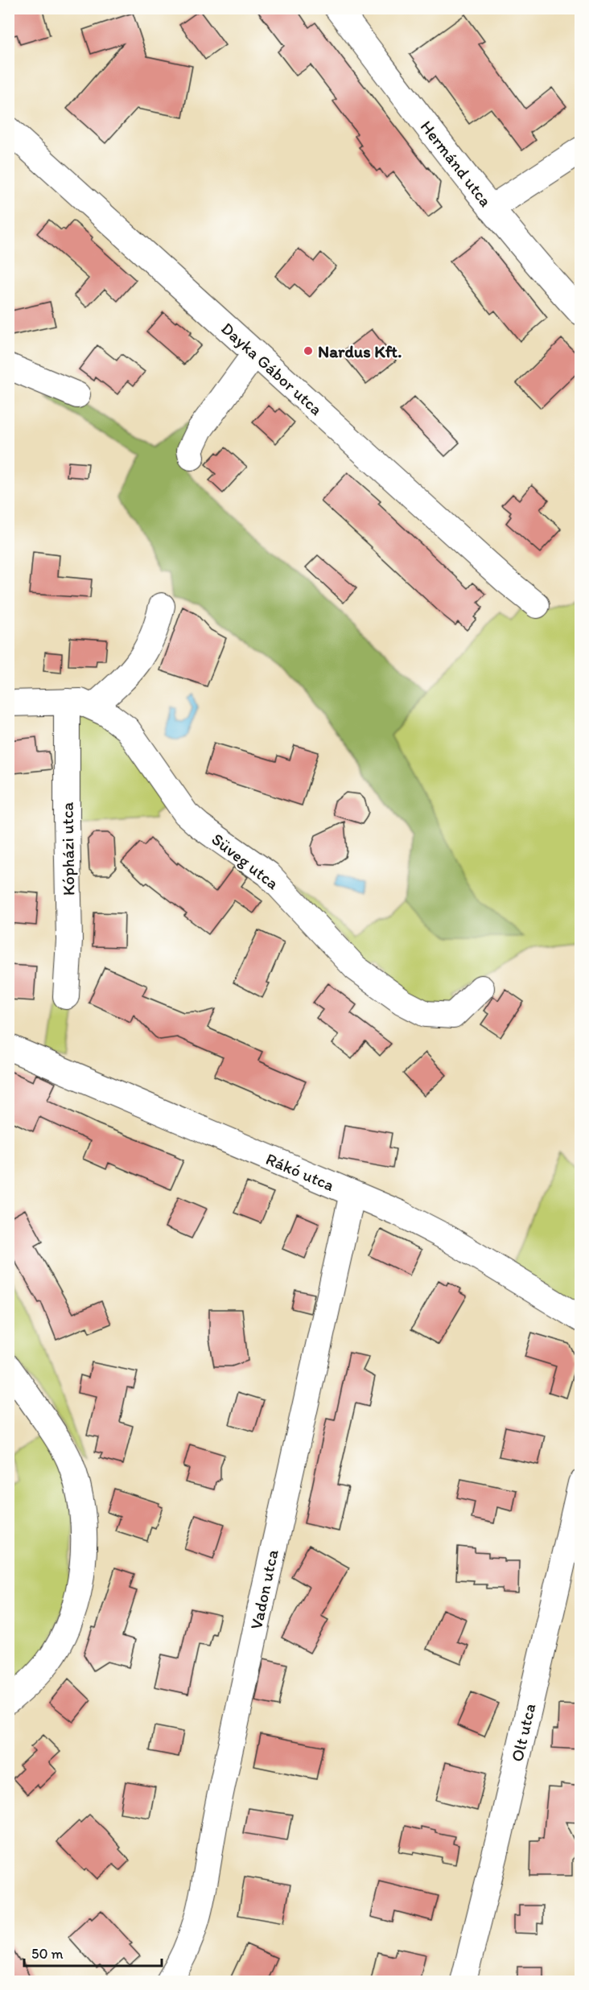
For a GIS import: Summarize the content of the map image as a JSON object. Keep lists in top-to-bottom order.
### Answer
{
  "streets": {
    "street": [
      "Hermánd utca",
      "Dayka Gábor utca",
      "Kópházi utca",
      "Süveg utca",
      "Rákó utca",
      "Vadon utca",
      "Olt utca"
    ]
  },
  "crossings": [
    ["Kópházi utca", "Süveg utca"],
    ["Rákó utca", "Vadon utca"]
  ],
  "places": ["Nardus Kft."],
  "scale_bar": "50 m"
}
